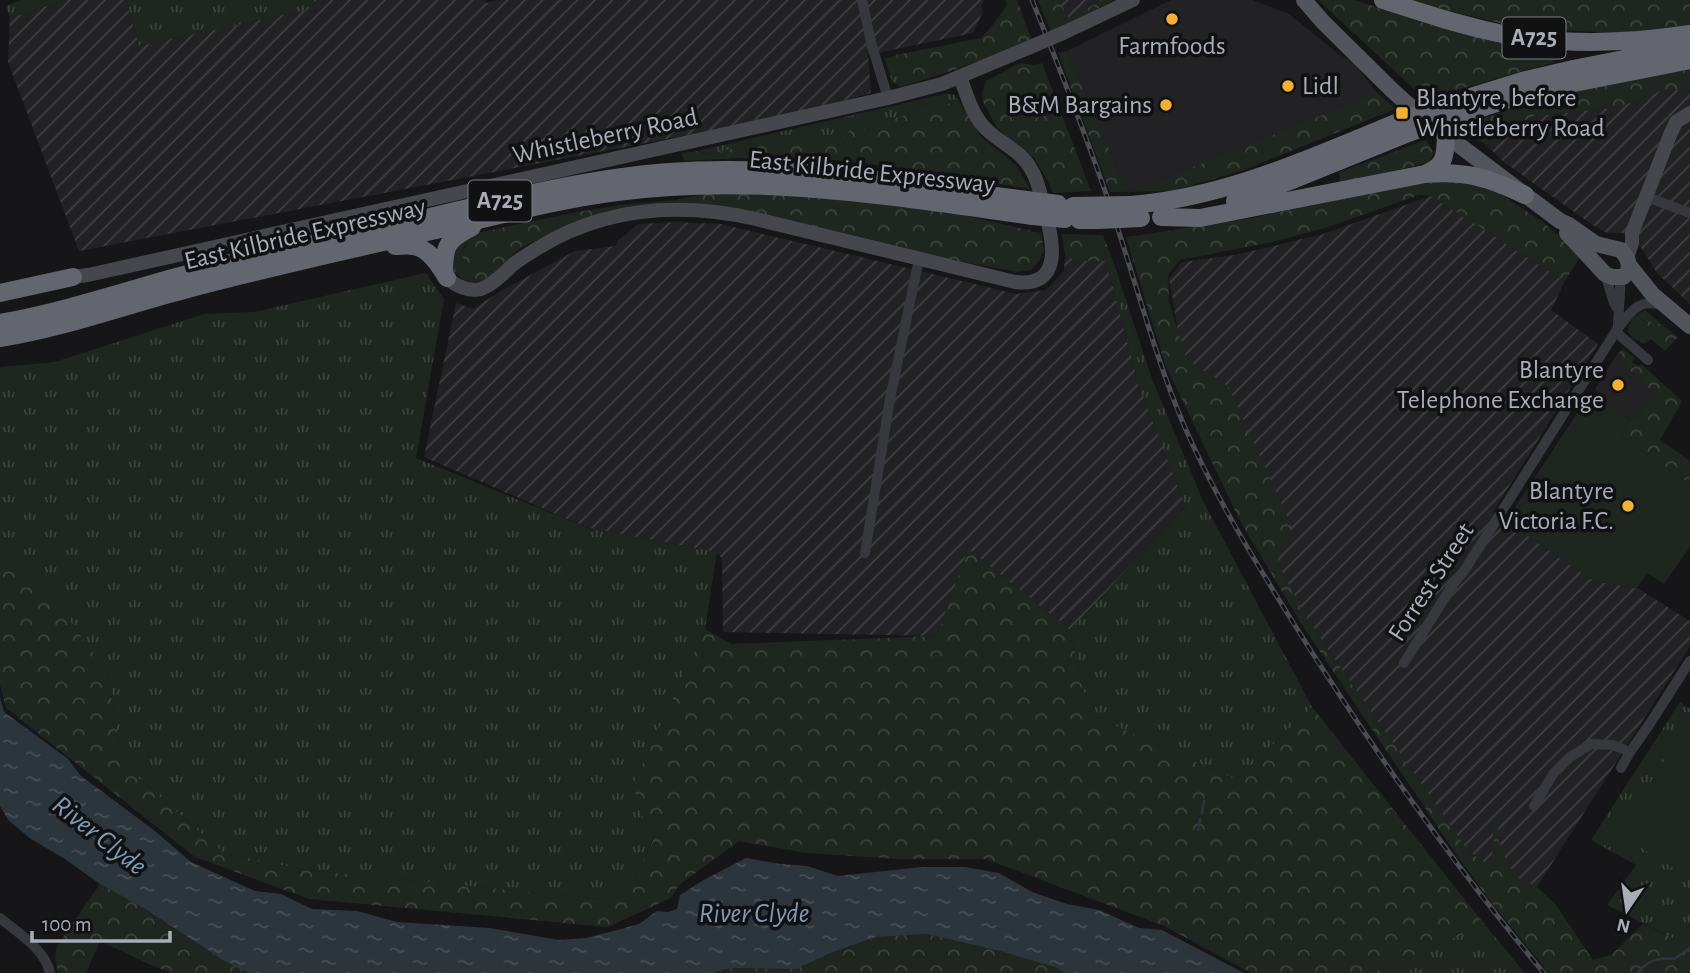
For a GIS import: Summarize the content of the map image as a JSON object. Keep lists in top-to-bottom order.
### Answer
{
  "streets": {
    "highway": ["A725", "East Kilbride Expressway"],
    "main road": ["Whistleberry Road"],
    "street": ["Forrest Street"]
  },
  "crossings": [
    ["A725", "East Kilbride Expressway"]
  ],
  "water": ["River Clyde"],
  "places": {
    "other": [
      "Farmfoods",
      "Lidl",
      "B&M Bargains",
      "Blantyre Telephone Exchange",
      "Blantyre Victoria F.C."
    ],
    "transit": ["Blantyre, before Whistleberry Road"]
  },
  "scale_bar": "100 m",
  "north": "bottom"
}
